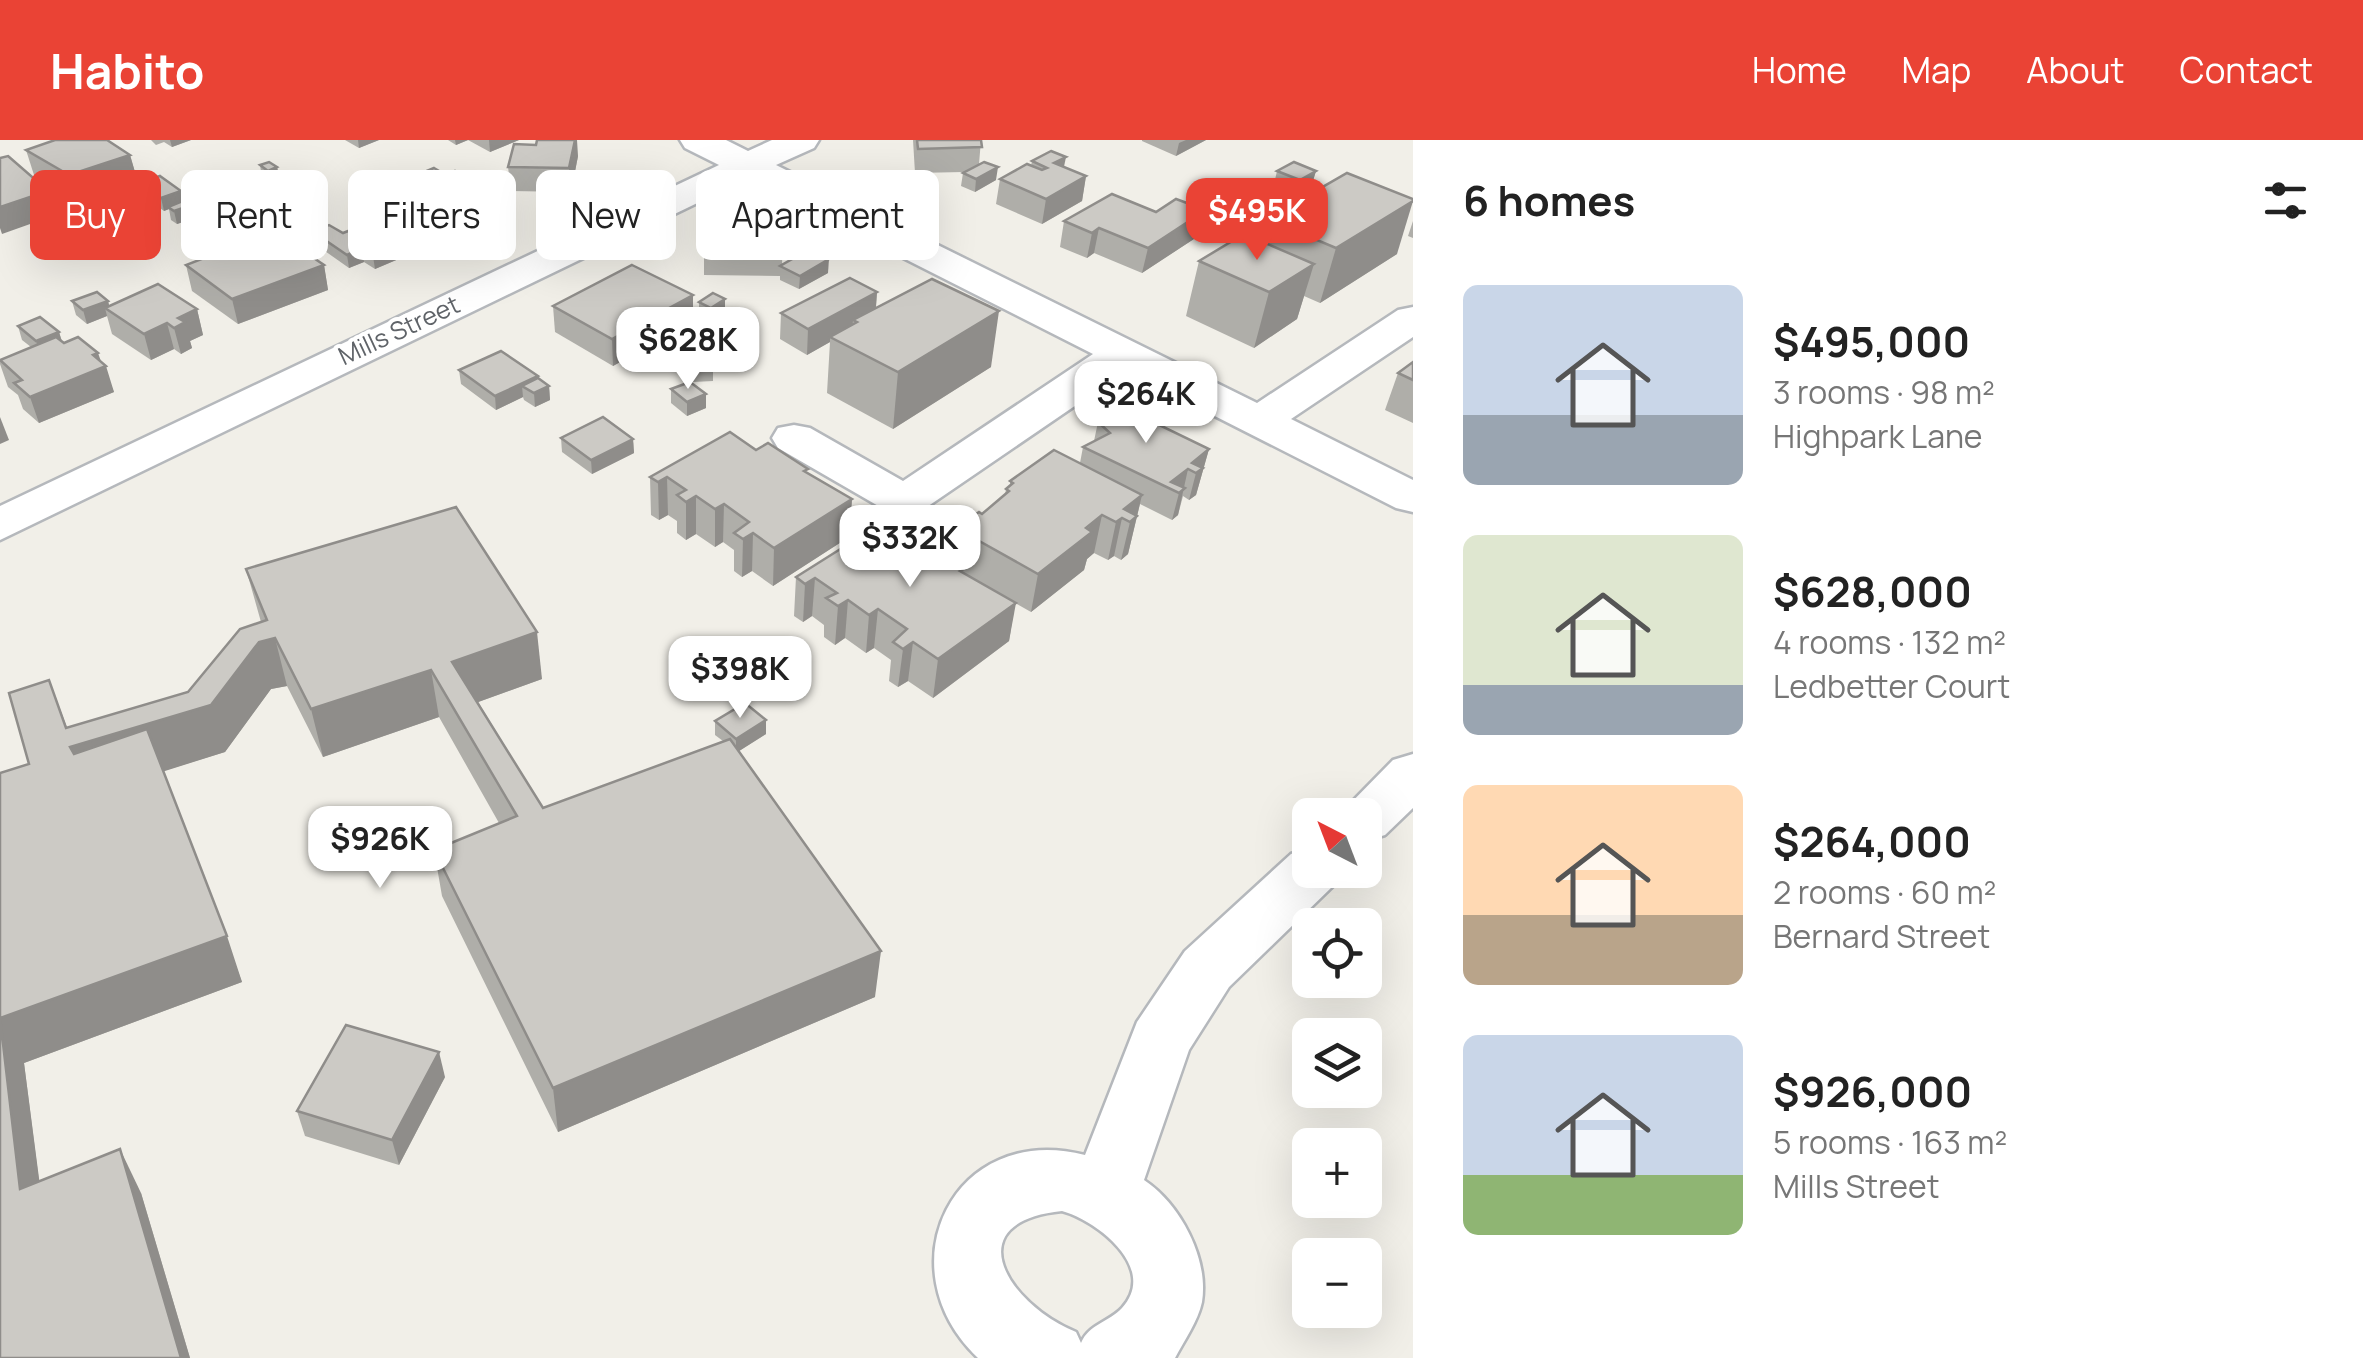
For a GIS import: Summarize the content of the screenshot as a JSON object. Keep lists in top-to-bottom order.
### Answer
{
  "streets": {
    "street": ["Mills Street"]
  },
  "north": "top left",
  "page": {
    "header": "Habito",
    "nav": [
      "Home",
      "Map",
      "About",
      "Contact"
    ],
    "heading": "6 homes",
    "chip": [
      "Buy",
      "Rent",
      "Filters",
      "New",
      "Apartment"
    ],
    "price": [
      "$495K",
      "$628K",
      "$264K",
      "$332K",
      "$398K",
      "$926K"
    ],
    "list": [
      {
        "name": "$495,000",
        "note": "3 rooms · 98 m² · Highpark Lane"
      },
      {
        "name": "$628,000",
        "note": "4 rooms · 132 m² · Ledbetter Court"
      },
      {
        "name": "$264,000",
        "note": "2 rooms · 60 m² · Bernard Street"
      },
      {
        "name": "$926,000",
        "note": "5 rooms · 163 m² · Mills Street"
      }
    ],
    "map_buttons": ["+", "−"]
  }
}
